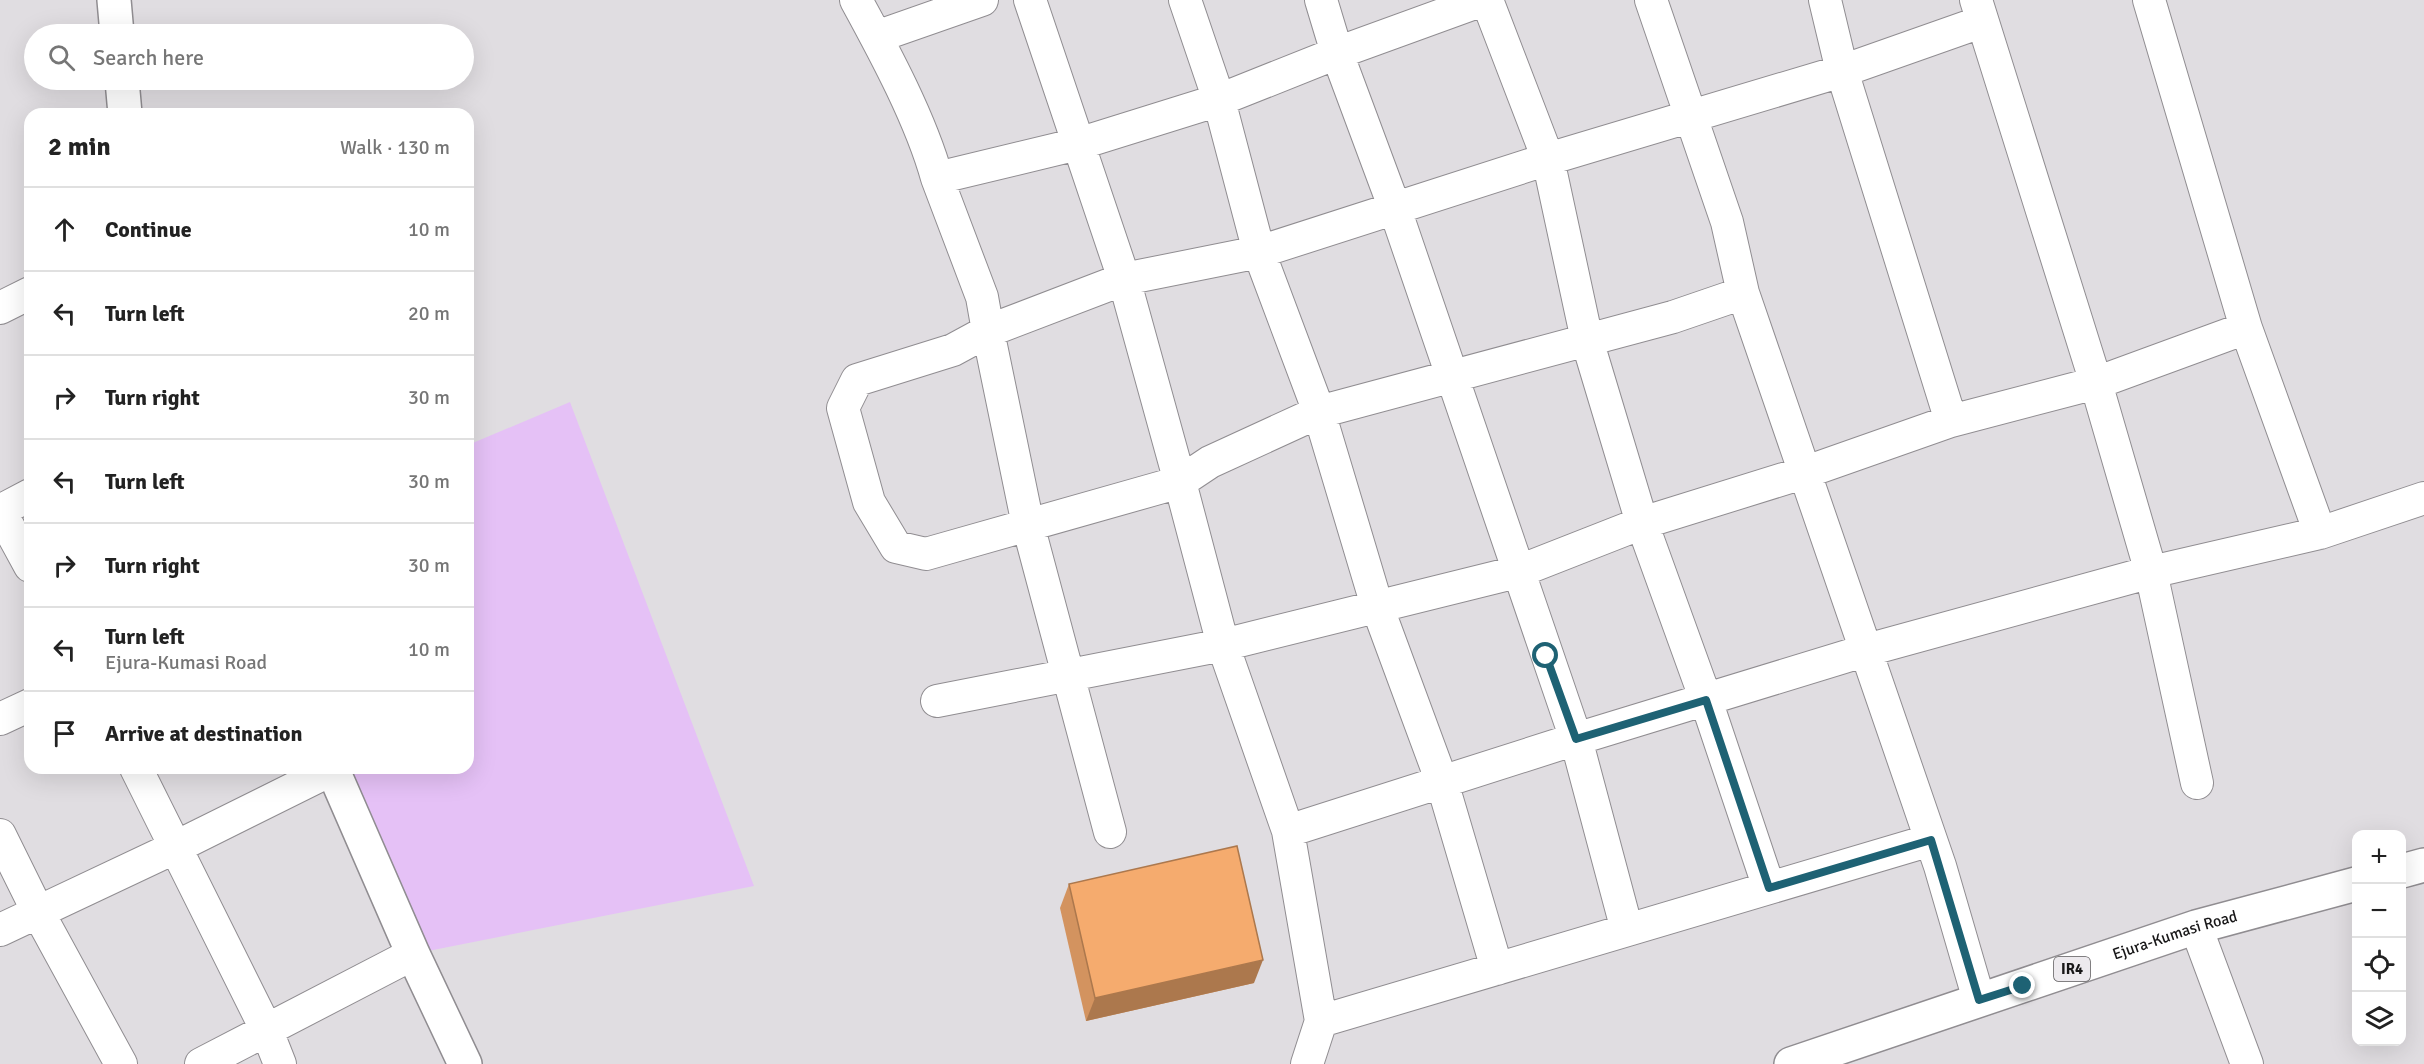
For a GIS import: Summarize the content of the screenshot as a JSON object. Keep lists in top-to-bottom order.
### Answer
{
  "streets": {
    "main road": ["Ejura-Kumasi Road", "IR4"]
  },
  "page": {
    "search": "Search here",
    "heading": ["2 min", "Walk · 130 m"],
    "list": [
      ["Continue", "10 m"],
      ["Turn left", "20 m"],
      ["Turn right", "30 m"],
      ["Turn left", "30 m"],
      ["Turn right", "30 m"],
      ["Turn left", "Ejura-Kumasi Road", "10 m"],
      "Arrive at destination"
    ],
    "map_buttons": ["+", "−"]
  }
}
